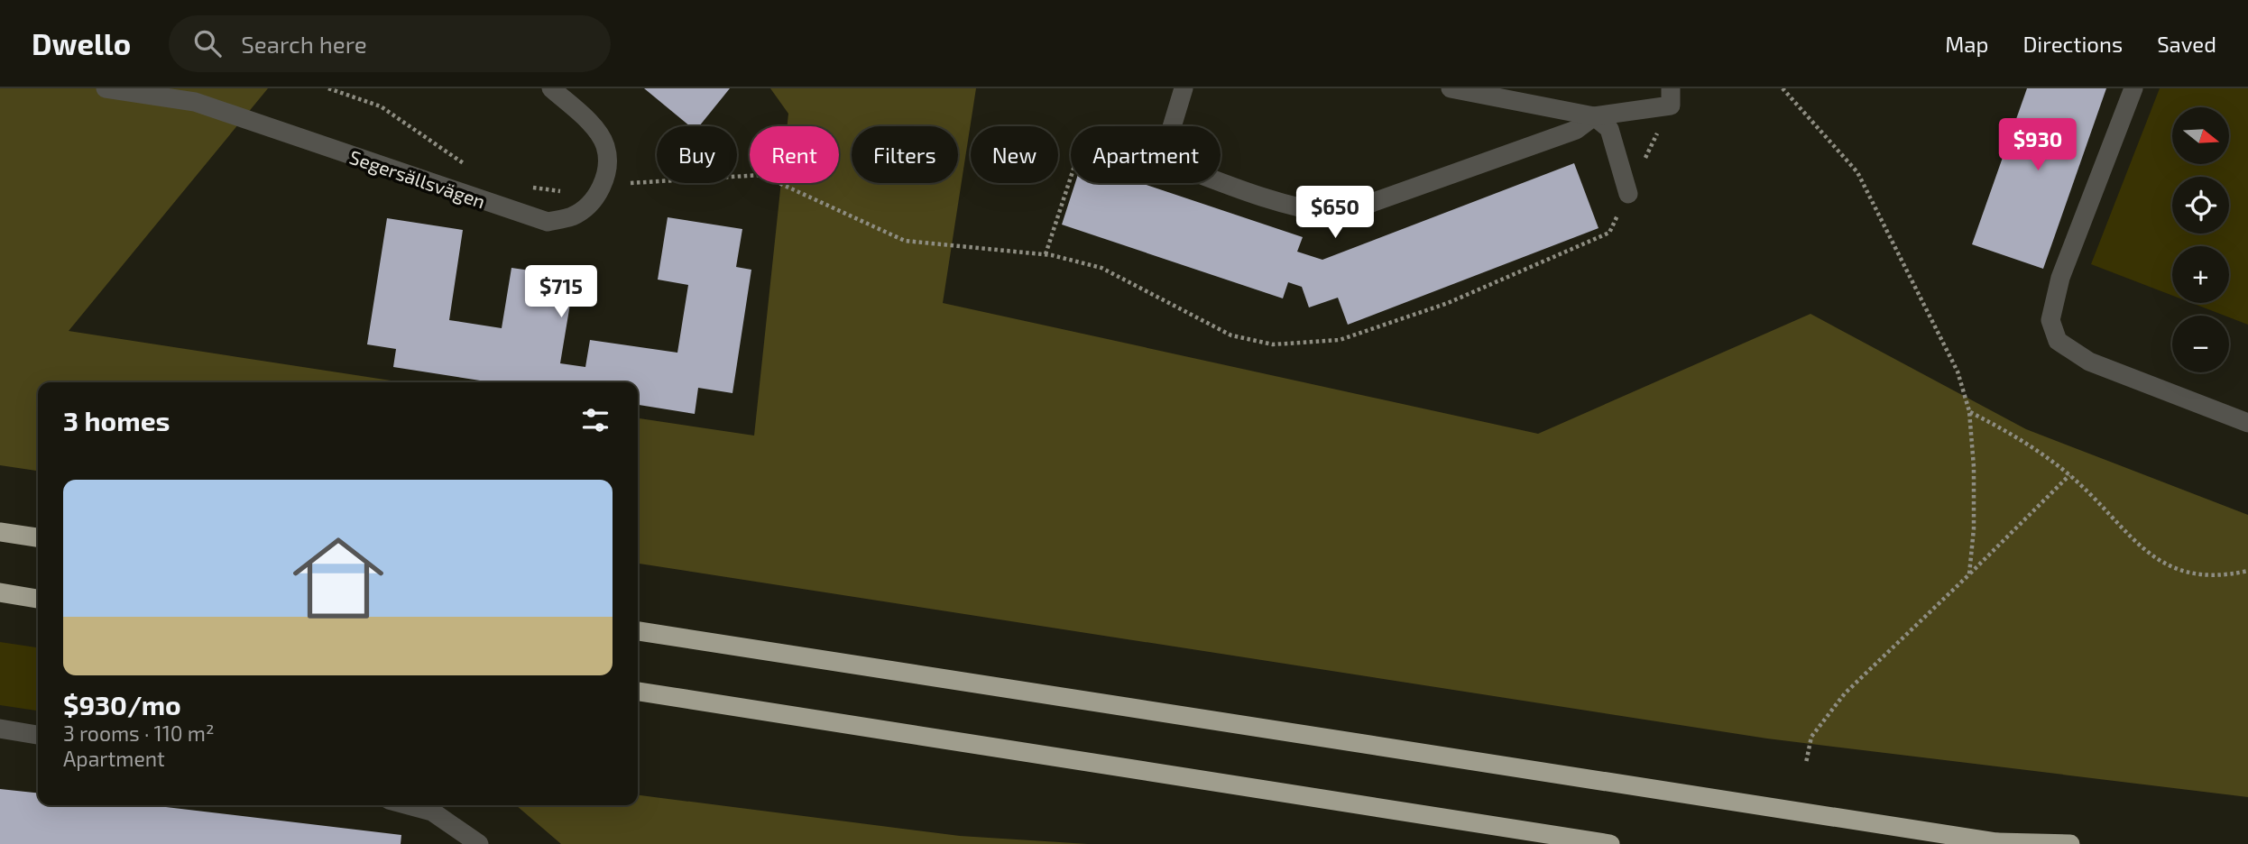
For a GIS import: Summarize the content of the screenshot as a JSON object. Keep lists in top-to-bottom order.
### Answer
{
  "streets": {
    "street": ["Segersällsvägen"]
  },
  "north": "right",
  "page": {
    "header": "Dwello",
    "search": "Search here",
    "nav": ["Map", "Directions", "Saved"],
    "map_buttons": ["+", "−"],
    "price": ["$930", "$650", "$715"],
    "chip": [
      "Buy",
      "Rent",
      "Filters",
      "New",
      "Apartment"
    ],
    "heading": "3 homes",
    "list": [
      {
        "name": "$930/mo",
        "note": "3 rooms · 110 m² · Apartment"
      }
    ]
  }
}
